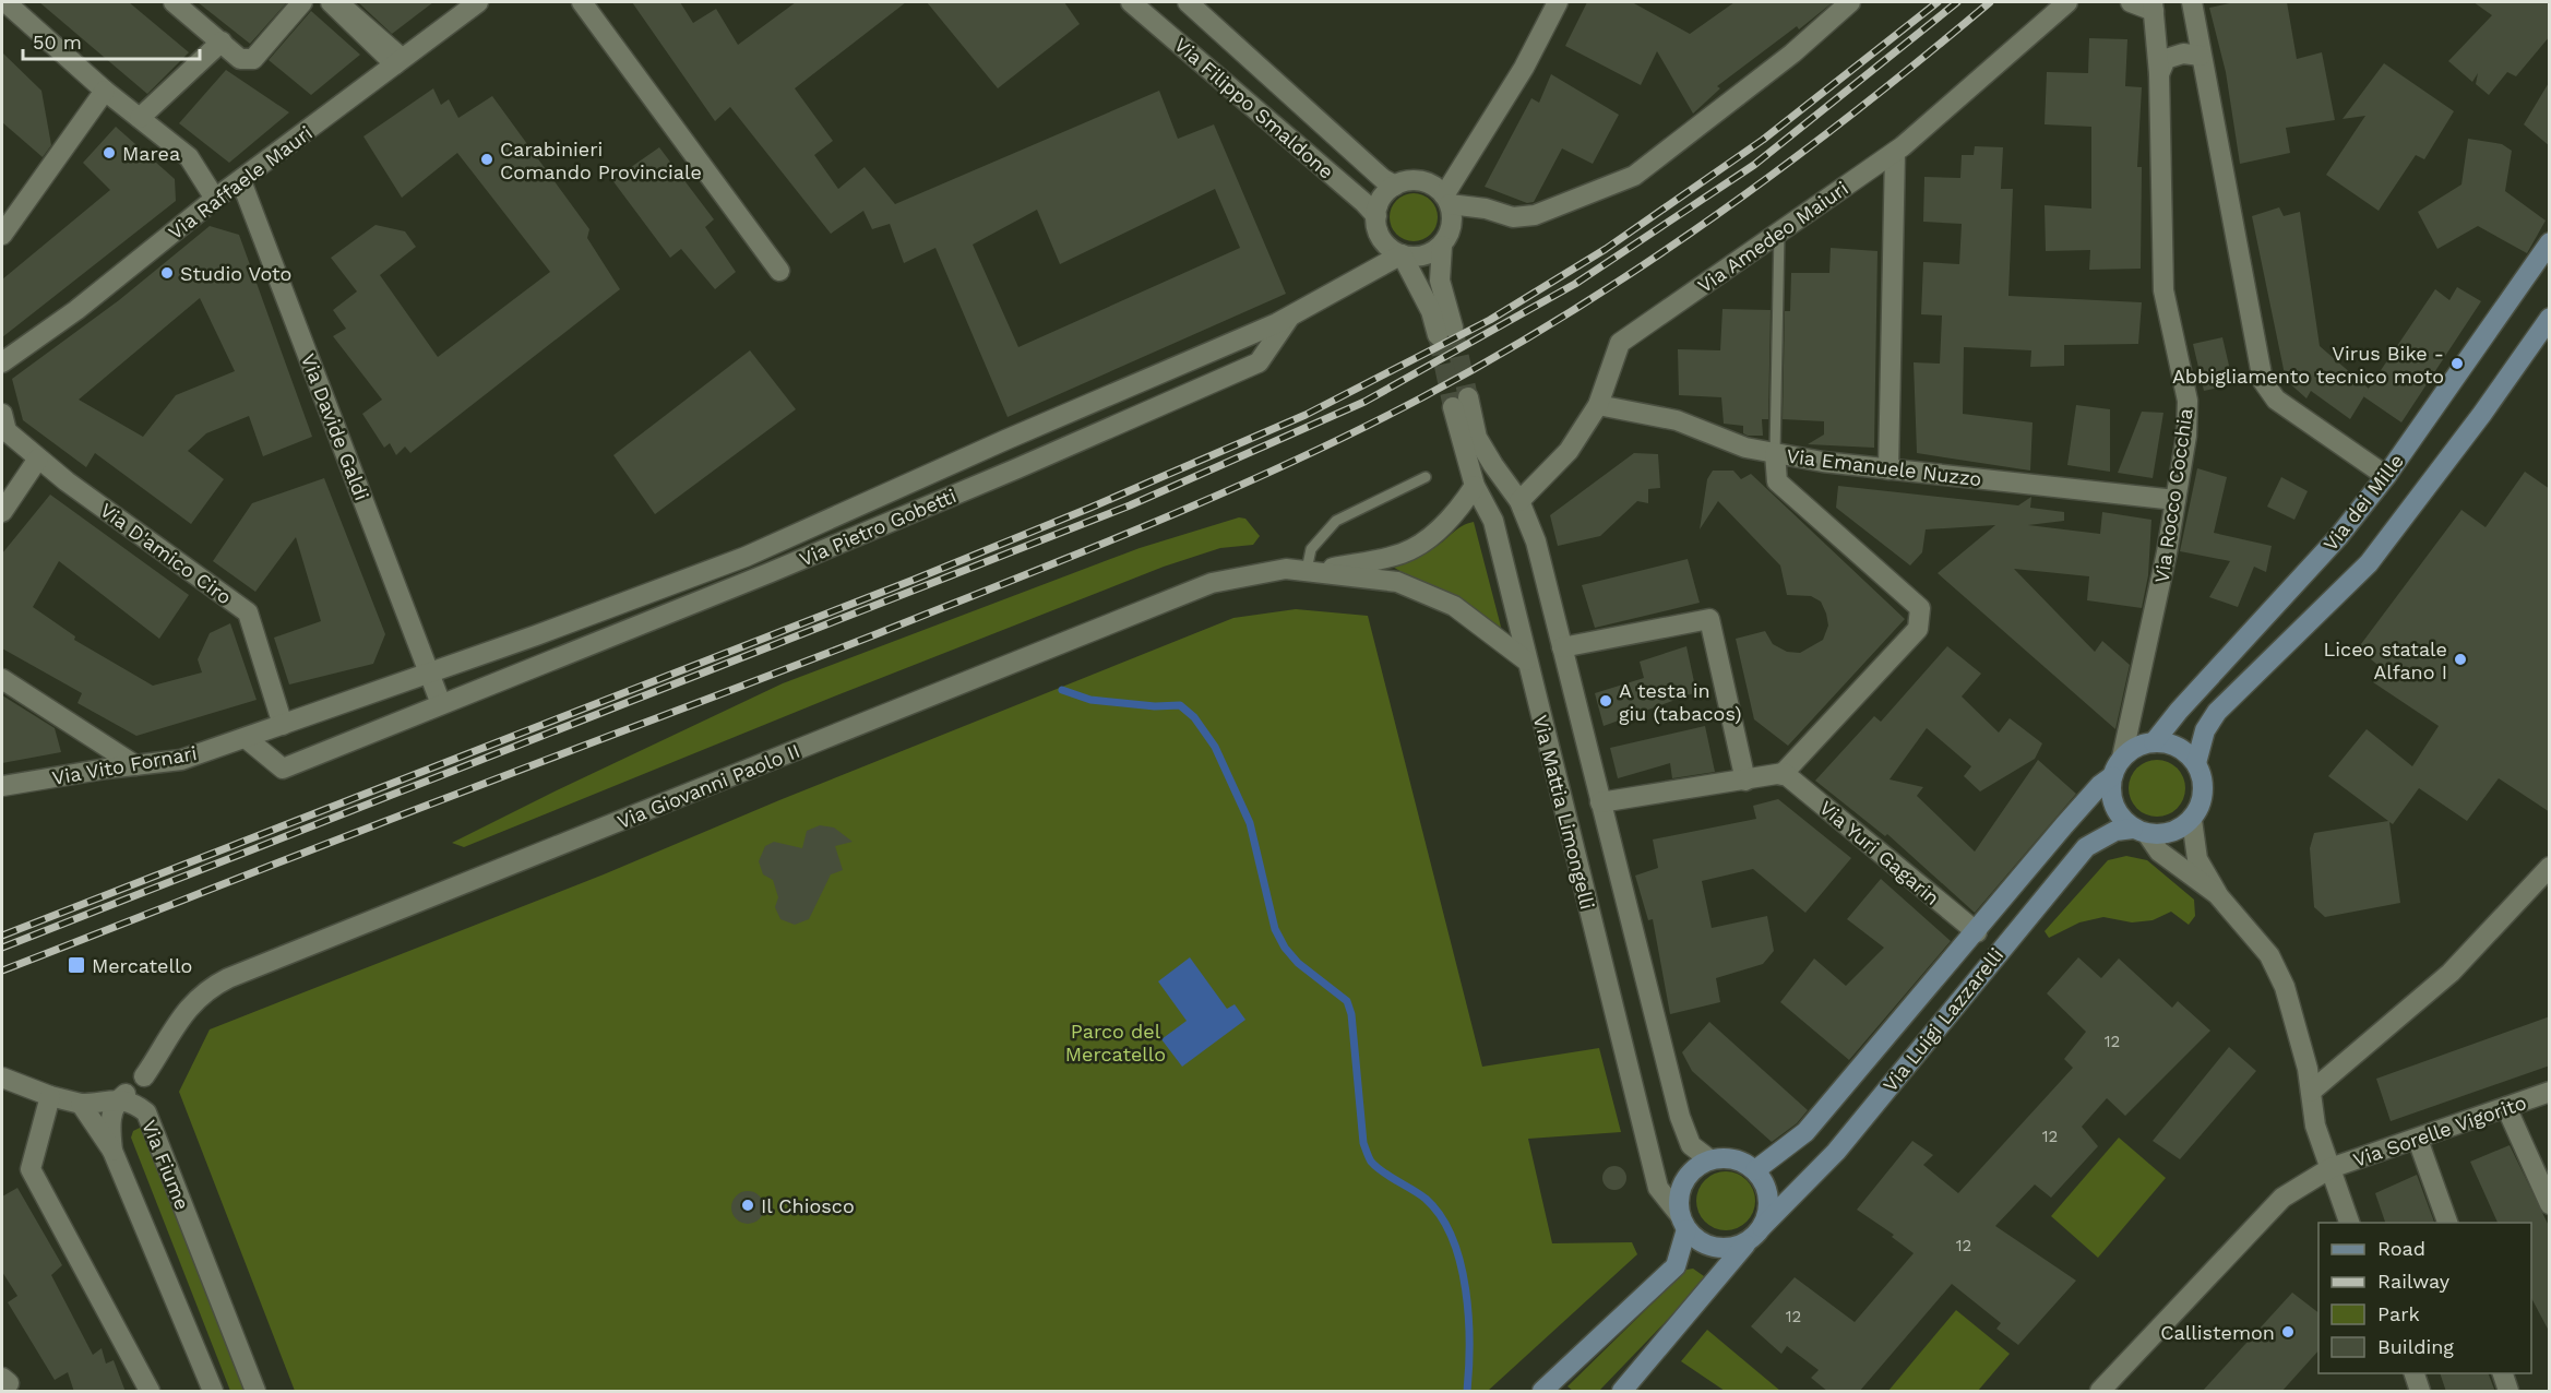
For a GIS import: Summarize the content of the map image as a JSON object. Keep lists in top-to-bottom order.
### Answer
{
  "streets": {
    "street": [
      "Via Filippo Smaldone",
      "Via Raffaele Mauri",
      "Via Amedeo Maiuri",
      "Via Davide Galdi",
      "Via Emanuele Nuzzo",
      "Via Rocco Cocchia",
      "Via dei Mille",
      "Via Pietro Gobetti",
      "Via D'amico Ciro",
      "Via Vito Fornari",
      "Via Giovanni Paolo II",
      "Via Mattia Limongelli",
      "Via Yuri Gagarin",
      "Via Luigi Lazzarelli",
      "Via Sorelle Vigorito",
      "Via Fiume"
    ]
  },
  "crossings": [
    ["Via Filippo Smaldone", "Via Pietro Gobetti"],
    ["Via Raffaele Mauri", "Via Davide Galdi"],
    ["Via Amedeo Maiuri", "Via Emanuele Nuzzo"],
    ["Via Amedeo Maiuri", "Via Mattia Limongelli"],
    ["Via Davide Galdi", "Via Pietro Gobetti"],
    ["Via Davide Galdi", "Via Vito Fornari"],
    ["Via Emanuele Nuzzo", "Via Rocco Cocchia"],
    ["Via Rocco Cocchia", "Via dei Mille"],
    ["Via Rocco Cocchia", "Via Luigi Lazzarelli"],
    ["Via dei Mille", "Via Luigi Lazzarelli"],
    ["Via Pietro Gobetti", "Via Vito Fornari"],
    ["Via D'amico Ciro", "Via Vito Fornari"],
    ["Via Giovanni Paolo II", "Via Mattia Limongelli"],
    ["Via Giovanni Paolo II", "Via Fiume"],
    ["Via Mattia Limongelli", "Via Luigi Lazzarelli"],
    ["Via Yuri Gagarin", "Via Luigi Lazzarelli"]
  ],
  "parks": ["Parco del Mercatello"],
  "places": {
    "other": [
      "Marea",
      "Carabinieri Comando Provinciale",
      "Studio Voto",
      "Virus Bike - Abbigliamento tecnico moto",
      "Liceo statale Alfano I",
      "A testa in giu (tabacos)",
      "Il Chiosco",
      "Callistemon"
    ],
    "transit": ["Mercatello"]
  },
  "house_numbers": [
    "12",
    "12",
    "12",
    "12"
  ],
  "legend": [
    "Road",
    "Railway",
    "Park",
    "Building"
  ],
  "scale_bar": "50 m"
}
